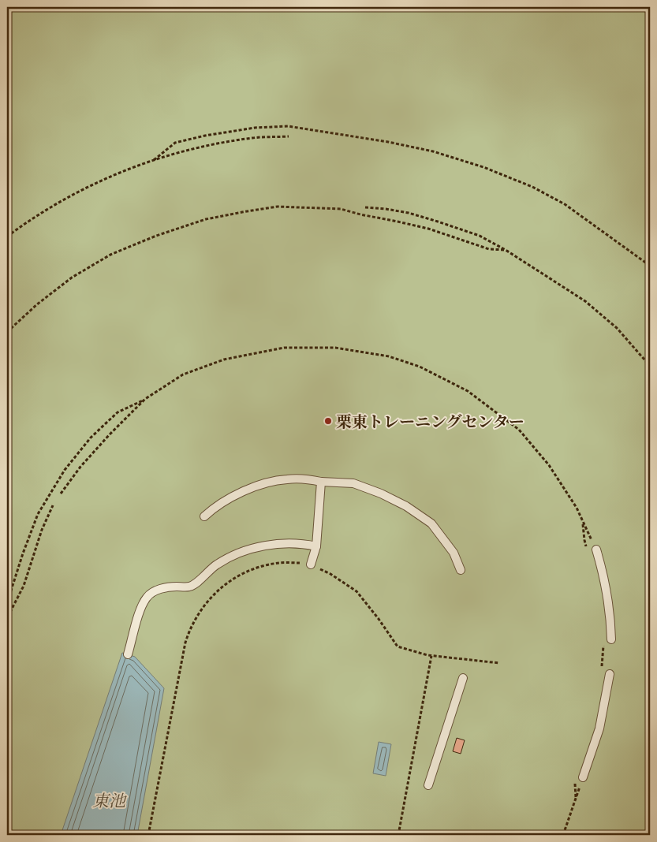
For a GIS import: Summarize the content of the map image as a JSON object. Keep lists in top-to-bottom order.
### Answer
{
  "water": ["東池"],
  "places": ["栗東トレーニングセンター"]
}
